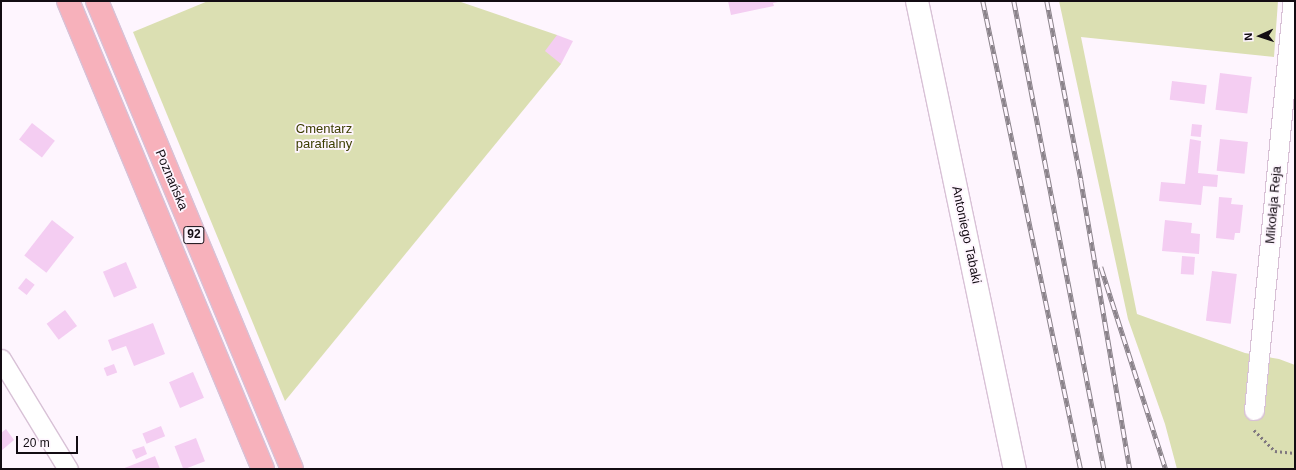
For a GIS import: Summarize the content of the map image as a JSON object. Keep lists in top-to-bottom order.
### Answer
{
  "streets": {
    "main road": ["Poznańska", "92"],
    "street": ["Mikołaja Reja", "Antoniego Tabaki"]
  },
  "parks": ["Cmentarz parafialny"],
  "scale_bar": "20 m",
  "north": "left"
}
